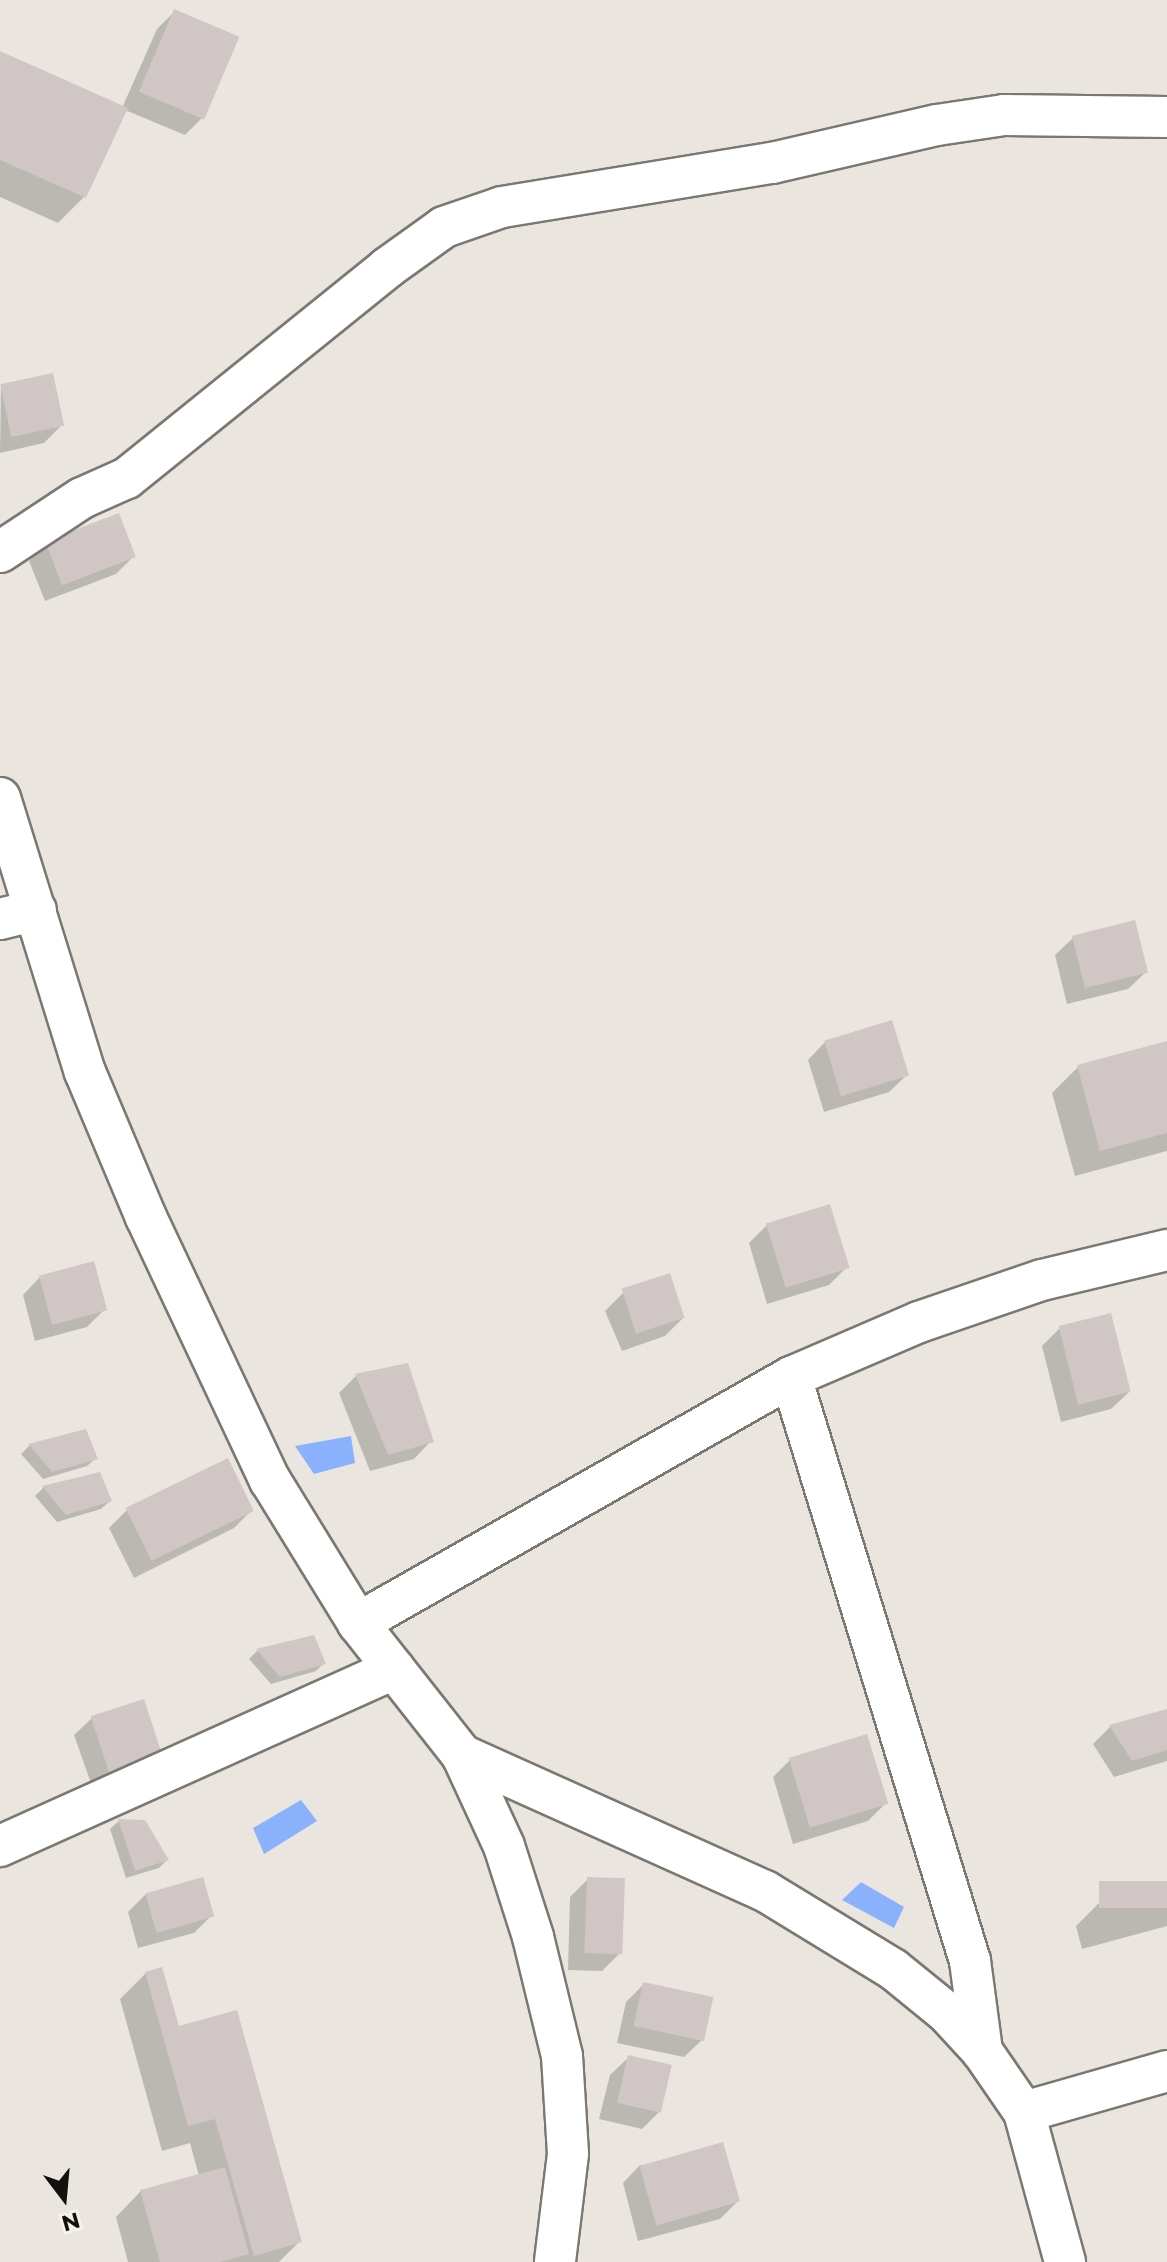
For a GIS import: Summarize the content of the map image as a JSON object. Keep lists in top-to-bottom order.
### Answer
{
  "north": "bottom"
}
